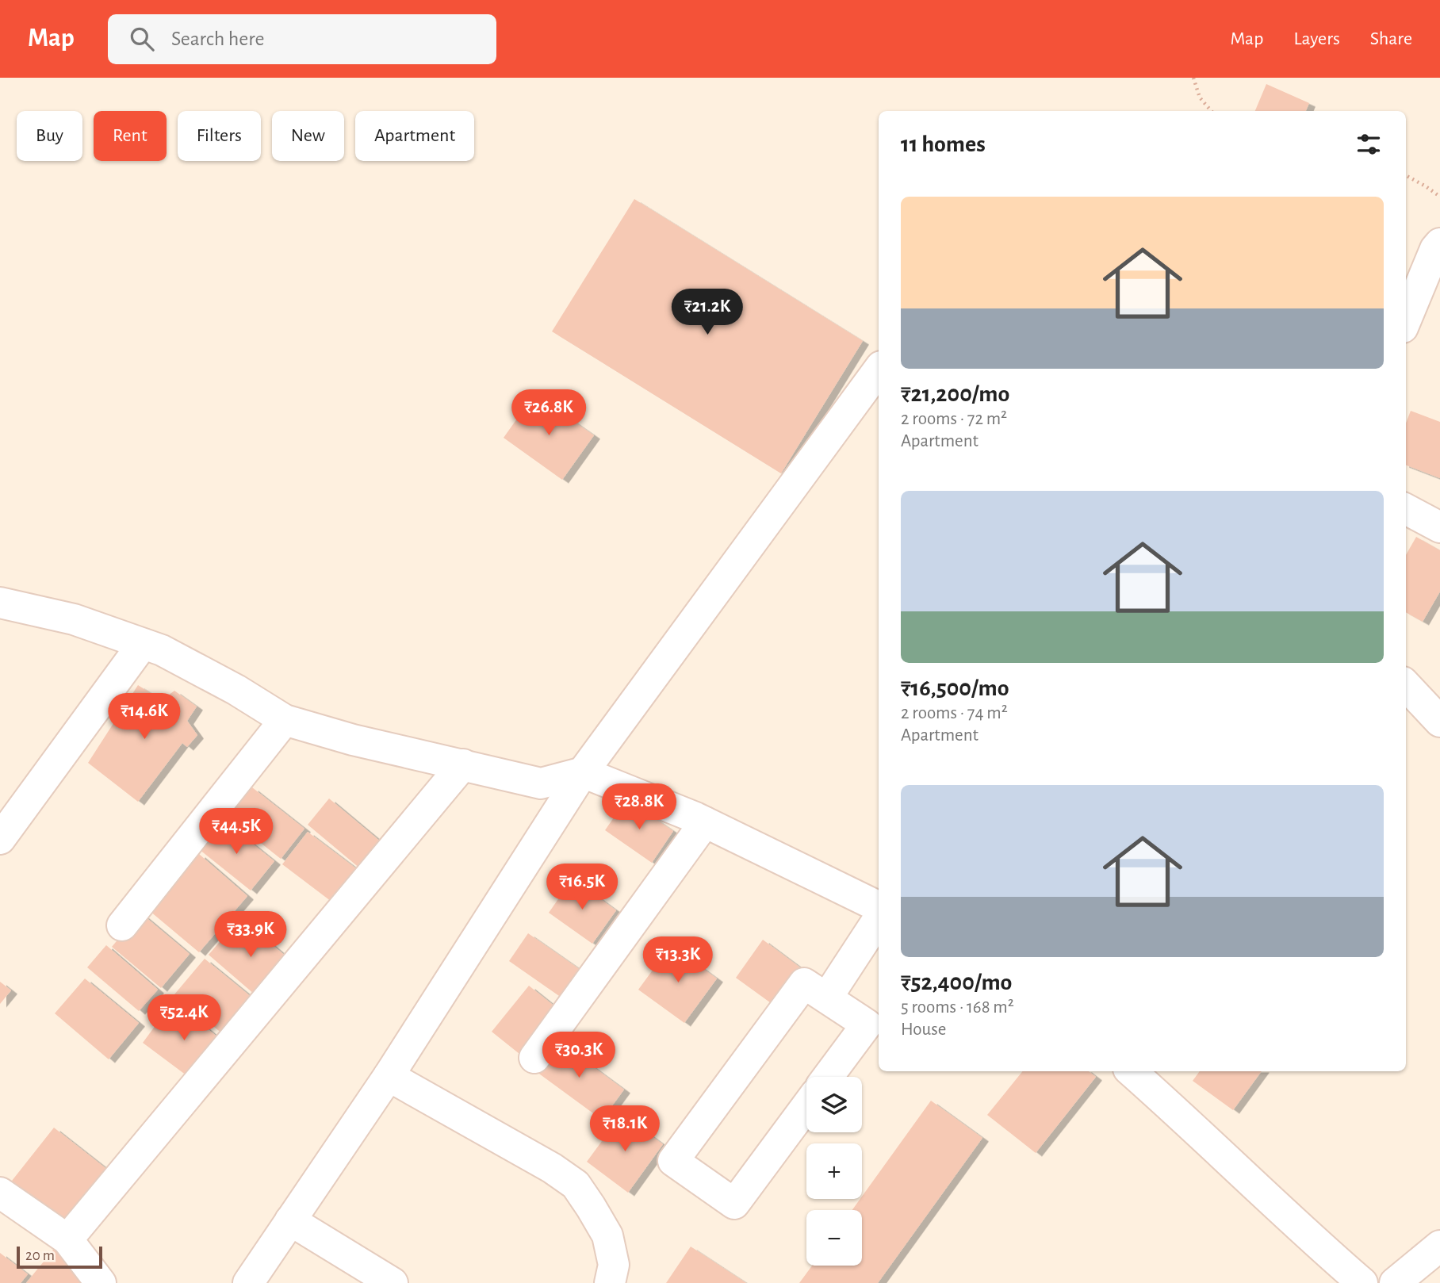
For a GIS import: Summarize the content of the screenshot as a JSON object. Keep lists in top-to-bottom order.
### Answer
{
  "scale_bar": "20 m",
  "page": {
    "header": "Map",
    "search": "Search here",
    "nav": ["Map", "Layers", "Share"],
    "chip": [
      "Buy",
      "Rent",
      "Filters",
      "New",
      "Apartment"
    ],
    "heading": "11 homes",
    "list": [
      {
        "name": "₹21,200/mo",
        "note": "2 rooms · 72 m² · Apartment"
      },
      {
        "name": "₹16,500/mo",
        "note": "2 rooms · 74 m² · Apartment"
      },
      {
        "name": "₹52,400/mo",
        "note": "5 rooms · 168 m² · House"
      }
    ],
    "price": [
      "₹21.2K",
      "₹26.8K",
      "₹14.6K",
      "₹28.8K",
      "₹44.5K",
      "₹16.5K",
      "₹33.9K",
      "₹13.3K",
      "₹52.4K",
      "₹30.3K",
      "₹18.1K"
    ],
    "map_buttons": ["+", "−"],
    "scale": "20 m"
  }
}
